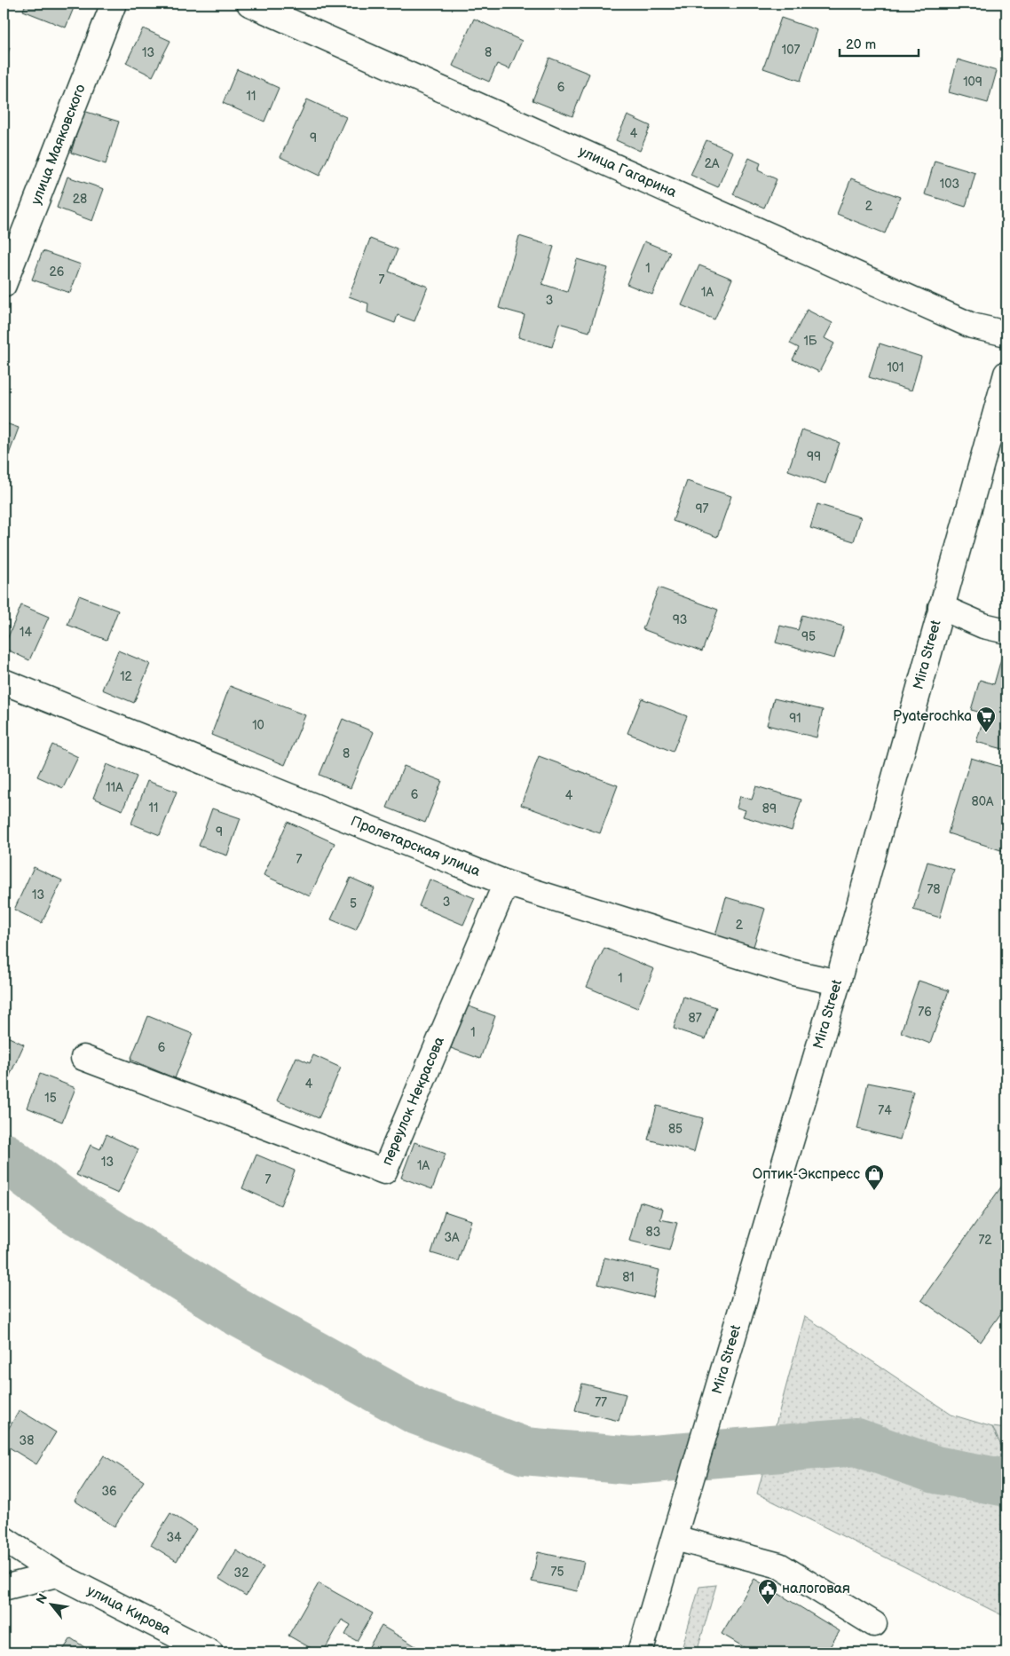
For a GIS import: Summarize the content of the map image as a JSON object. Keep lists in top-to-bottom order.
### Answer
{
  "streets": {
    "street": [
      "улица Маяковского",
      "улица Гагарина",
      "Mira Street",
      "Пролетарская улица",
      "переулок Некрасова",
      "улица Кирова"
    ]
  },
  "crossings": [
    ["Mira Street", "Пролетарская улица"],
    ["Пролетарская улица", "переулок Некрасова"]
  ],
  "places": {
    "supermarket": ["Pyaterochka"],
    "shop": ["Оптик-Экспресс"],
    "public building": ["налоговая"]
  },
  "house_numbers": [
    "107",
    "13",
    "8",
    "109",
    "6",
    "11",
    "4",
    "9",
    "2А",
    "103",
    "28",
    "2",
    "1",
    "26",
    "7",
    "1А",
    "3",
    "1Б",
    "101",
    "99",
    "97",
    "93",
    "14",
    "95",
    "12",
    "91",
    "10",
    "8",
    "11А",
    "6",
    "4",
    "80А",
    "11",
    "89",
    "9",
    "7",
    "78",
    "13",
    "3",
    "5",
    "2",
    "1",
    "76",
    "87",
    "1",
    "6",
    "4",
    "15",
    "74",
    "85",
    "13",
    "1А",
    "7",
    "83",
    "3А",
    "72",
    "81",
    "77",
    "38",
    "36",
    "34",
    "75",
    "32"
  ],
  "scale_bar": "20 m",
  "north": "top left"
}
